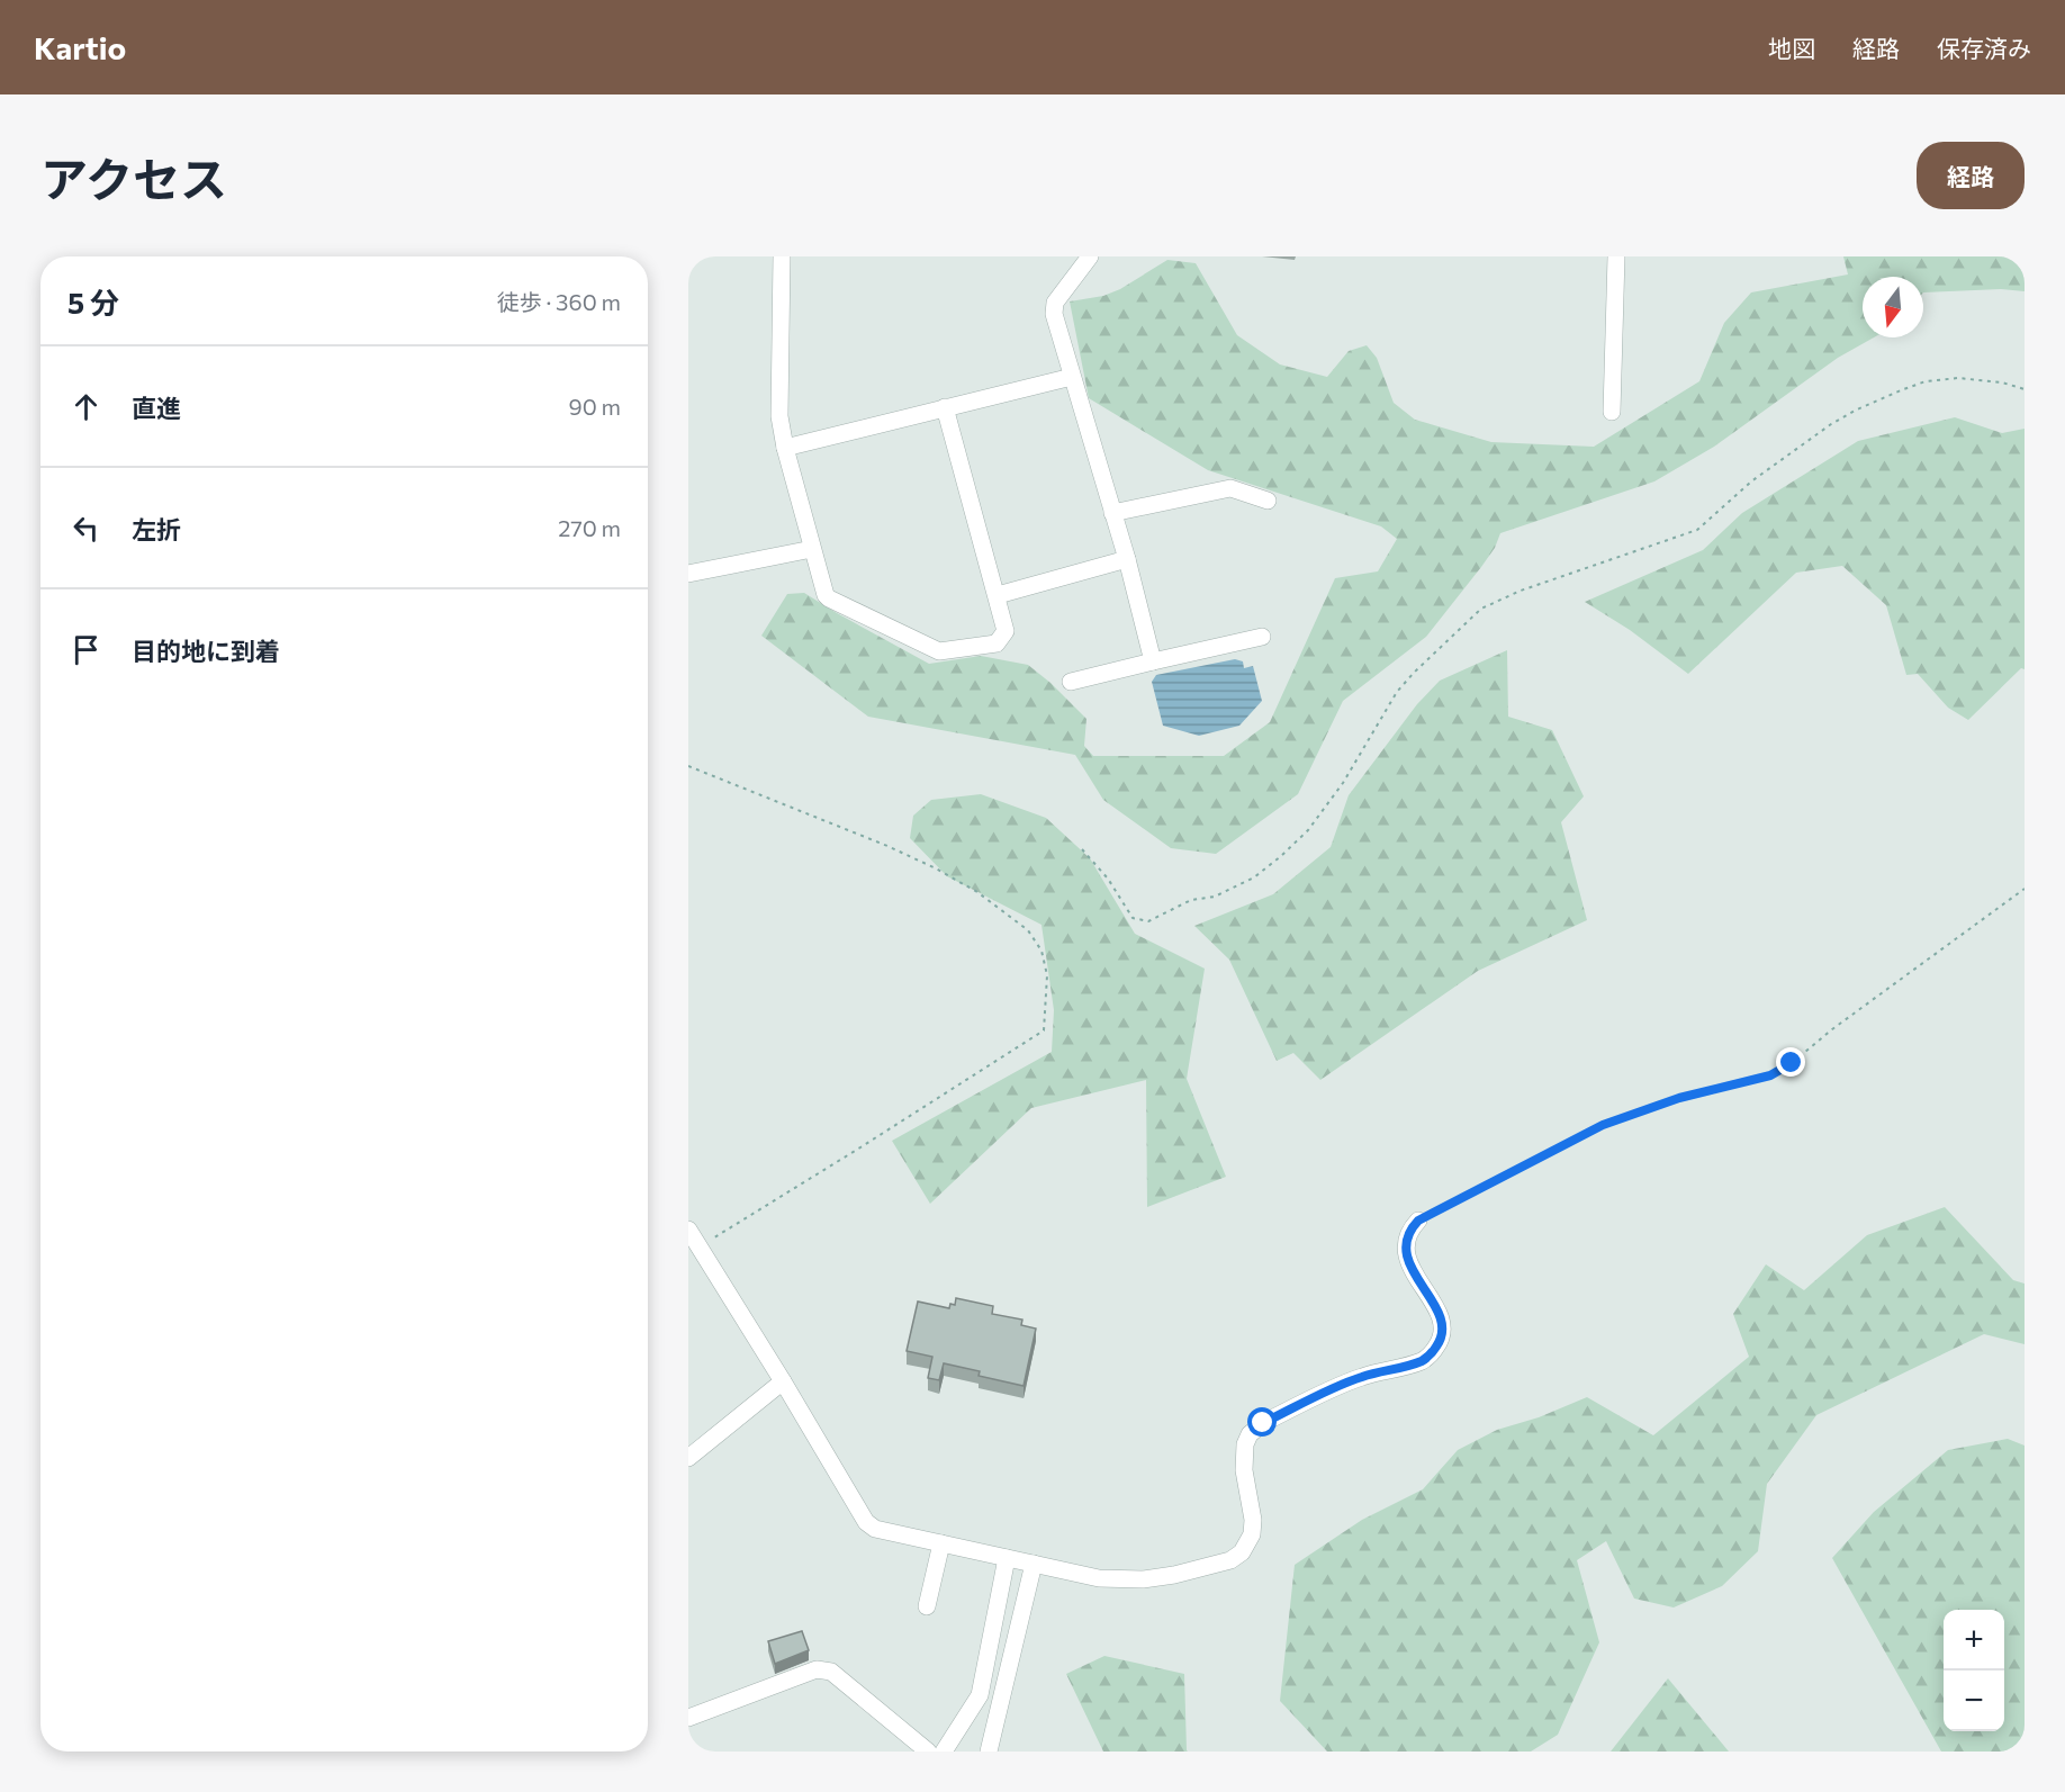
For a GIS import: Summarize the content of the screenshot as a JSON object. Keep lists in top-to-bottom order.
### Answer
{
  "north": "bottom",
  "page": {
    "header": "Kartio",
    "nav": ["地図", "経路", "保存済み"],
    "title": "アクセス",
    "buttons": "経路",
    "heading": ["5 分", "徒歩 · 360 m"],
    "list": [
      ["直進", "90 m"],
      ["左折", "270 m"],
      "目的地に到着"
    ],
    "map_buttons": ["+", "−"]
  }
}
